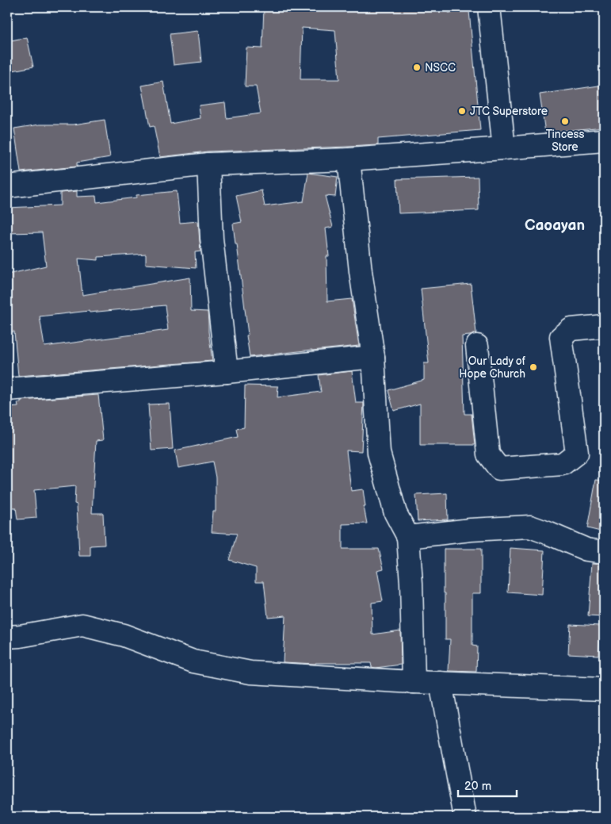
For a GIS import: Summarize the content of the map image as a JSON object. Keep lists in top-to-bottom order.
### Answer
{
  "districts": ["Caoayan"],
  "places": [
    "NSCC",
    "JTC Superstore",
    "Tincess Store",
    "Our Lady of Hope Church"
  ],
  "scale_bar": "20 m"
}
